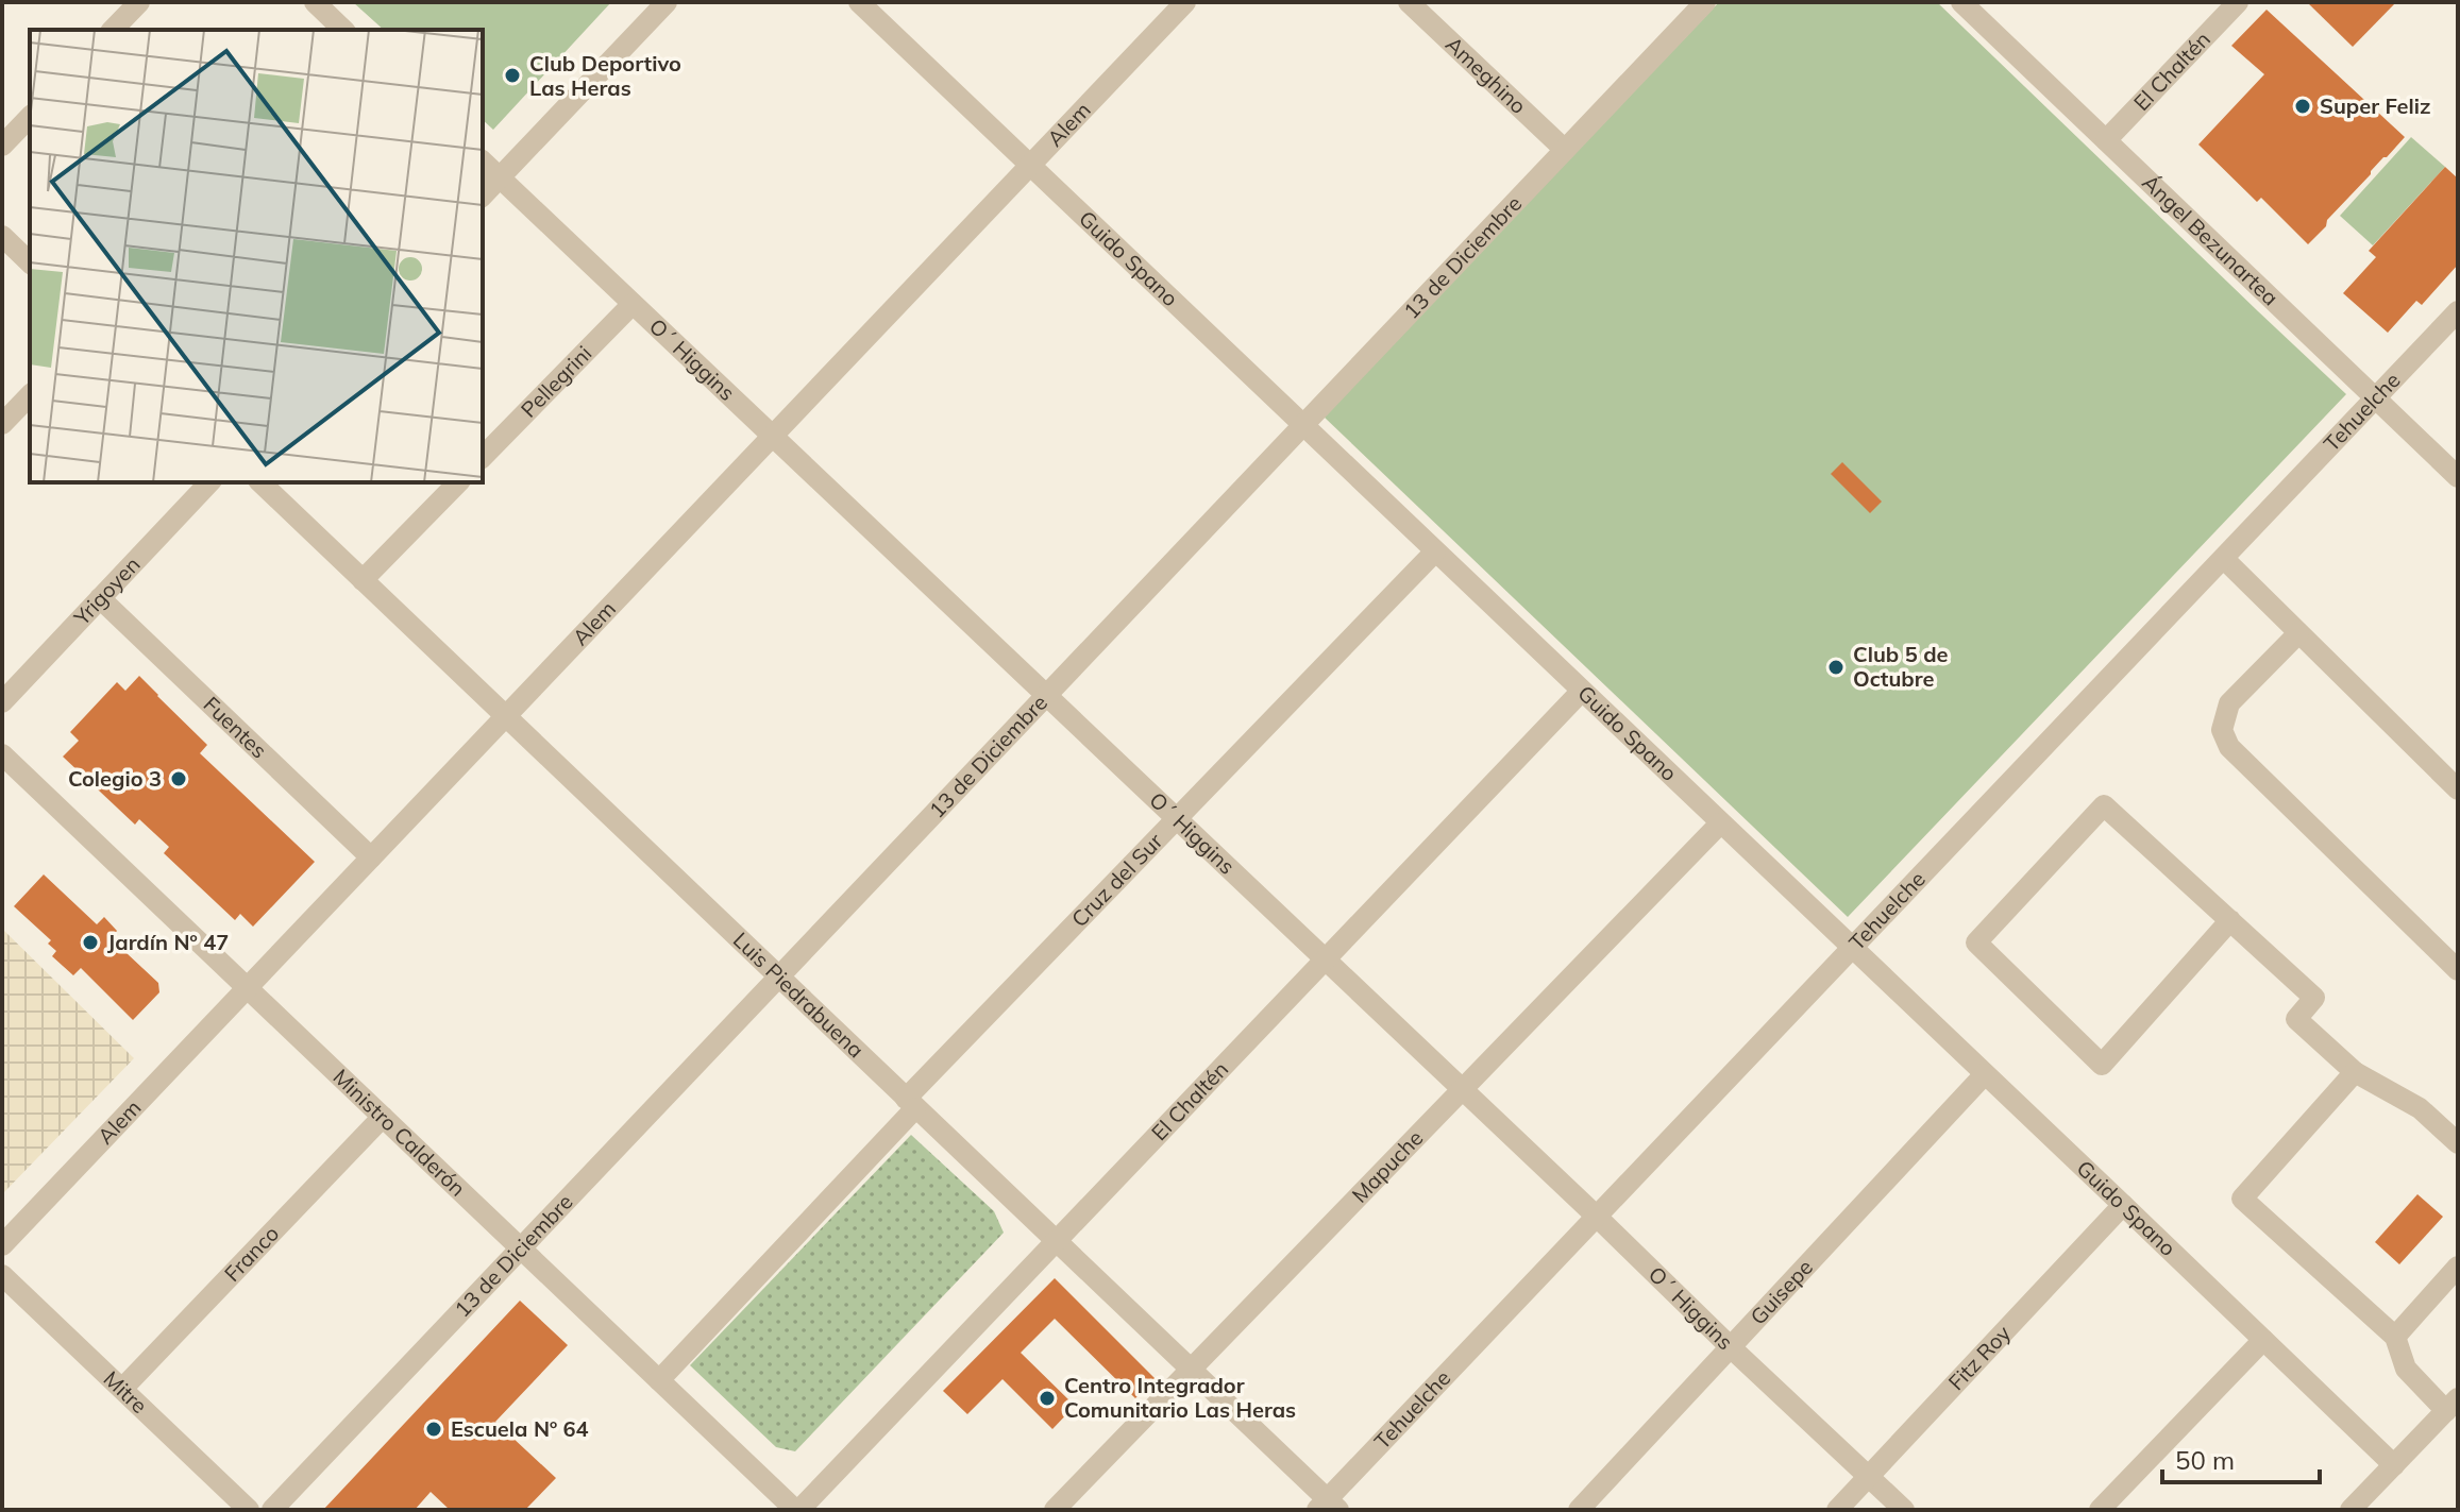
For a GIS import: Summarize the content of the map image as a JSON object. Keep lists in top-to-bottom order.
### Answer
{
  "streets": {
    "street": [
      "El Chaltén",
      "Ameghino",
      "Alem",
      "Ángel Bezunartea",
      "13 de Diciembre",
      "Guido Spano",
      "O´ Higgins",
      "Pellegrini",
      "Tehuelche",
      "Yrigoyen",
      "Fuentes",
      "Cruz del Sur",
      "Luis Piedrabuena",
      "Ministro Calderón",
      "Mapuche",
      "Franco",
      "Guisepe",
      "Fitz Roy",
      "Mitre"
    ]
  },
  "crossings": [
    ["El Chaltén", "Ángel Bezunartea"],
    ["El Chaltén", "Guido Spano"],
    ["El Chaltén", "O´ Higgins"],
    ["El Chaltén", "Luis Piedrabuena"],
    ["El Chaltén", "Ministro Calderón"],
    ["Ameghino", "13 de Diciembre"],
    ["Alem", "Guido Spano"],
    ["Alem", "O´ Higgins"],
    ["Alem", "Fuentes"],
    ["Alem", "Luis Piedrabuena"],
    ["Alem", "Ministro Calderón"],
    ["Ángel Bezunartea", "Tehuelche"],
    ["13 de Diciembre", "Guido Spano"],
    ["13 de Diciembre", "O´ Higgins"],
    ["13 de Diciembre", "Luis Piedrabuena"],
    ["13 de Diciembre", "Ministro Calderón"],
    ["Guido Spano", "Tehuelche"],
    ["Guido Spano", "Cruz del Sur"],
    ["Guido Spano", "Mapuche"],
    ["Guido Spano", "Guisepe"],
    ["Guido Spano", "Fitz Roy"],
    ["O´ Higgins", "Pellegrini"],
    ["O´ Higgins", "Tehuelche"],
    ["O´ Higgins", "Cruz del Sur"],
    ["O´ Higgins", "Mapuche"],
    ["O´ Higgins", "Guisepe"],
    ["O´ Higgins", "Fitz Roy"],
    ["Tehuelche", "Luis Piedrabuena"],
    ["Yrigoyen", "Fuentes"],
    ["Cruz del Sur", "Luis Piedrabuena"],
    ["Cruz del Sur", "Ministro Calderón"],
    ["Luis Piedrabuena", "Mapuche"],
    ["Ministro Calderón", "Franco"],
    ["Franco", "Mitre"]
  ],
  "places": [
    "Club Deportivo Las Heras",
    "Super Feliz",
    "Club 5 de Octubre",
    "Colegio 3",
    "Jardín Nº 47",
    "Centro Integrador Comunitario Las Heras",
    "Escuela Nº 64"
  ],
  "scale_bar": "50 m"
}
